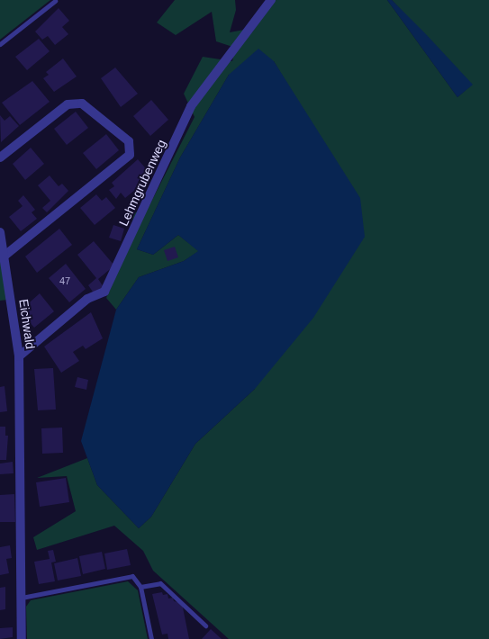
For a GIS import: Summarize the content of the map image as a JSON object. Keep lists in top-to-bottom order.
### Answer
{
  "streets": {
    "street": ["Lehmgrubenweg", "Eichwald"]
  },
  "crossings": [
    ["Lehmgrubenweg", "Eichwald"]
  ],
  "house_numbers": ["47"]
}
